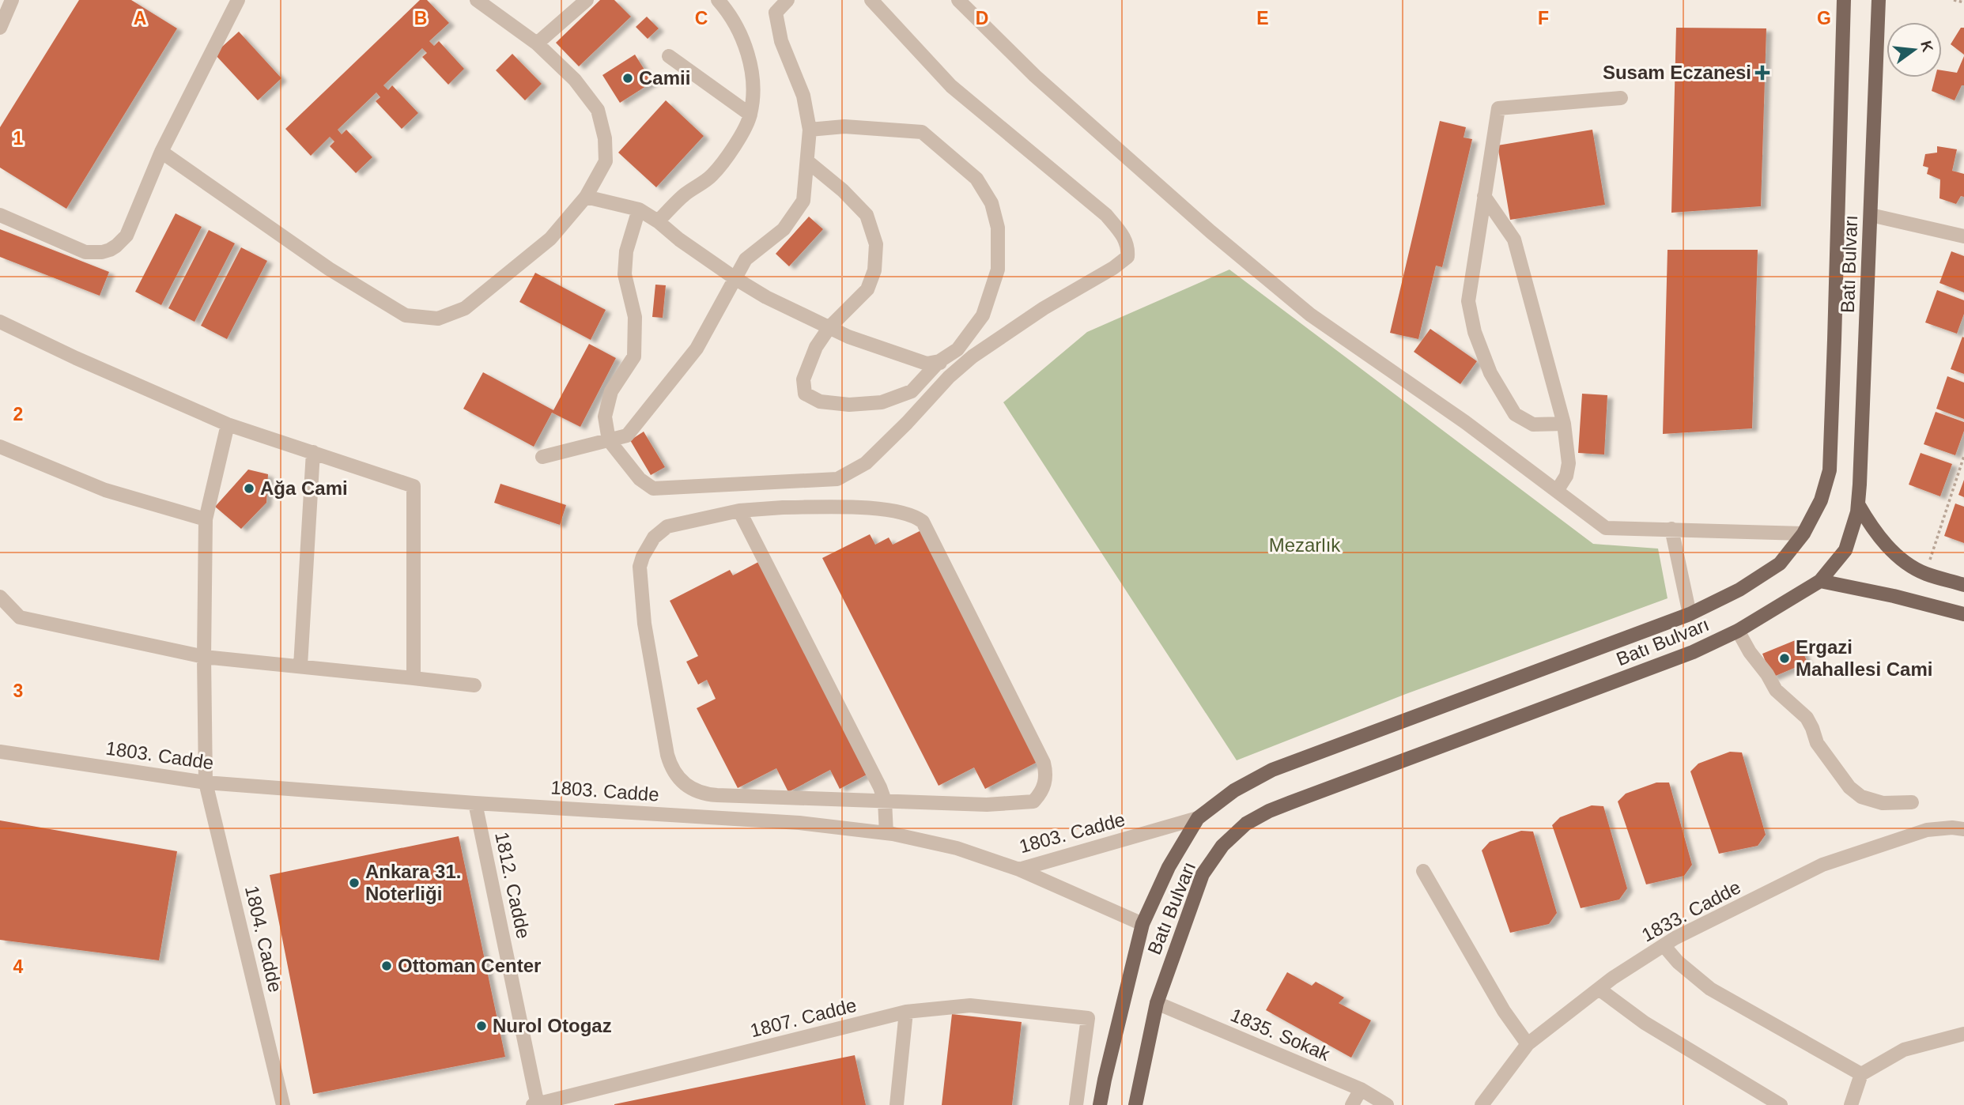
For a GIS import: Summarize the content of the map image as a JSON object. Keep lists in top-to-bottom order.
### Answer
{
  "streets": {
    "main road": ["Batı Bulvarı"],
    "street": [
      "1803. Cadde",
      "1812. Cadde",
      "1833. Cadde",
      "1804. Cadde",
      "1807. Cadde",
      "1835. Sokak"
    ]
  },
  "crossings": [
    ["Batı Bulvarı", "1803. Cadde"],
    ["Batı Bulvarı", "1835. Sokak"],
    ["1803. Cadde", "1812. Cadde"],
    ["1803. Cadde", "1804. Cadde"],
    ["1812. Cadde", "1807. Cadde"]
  ],
  "parks": ["Mezarlık"],
  "places": {
    "health": ["Susam Eczanesi"],
    "other": [
      "Camii",
      "Ağa Cami",
      "Ergazi Mahallesi Cami",
      "Ankara 31. Noterliği",
      "Ottoman Center",
      "Nurol Otogaz"
    ]
  },
  "north": "right",
  "grid": {
    "columns": [
      "A",
      "B",
      "C",
      "D",
      "E",
      "F",
      "G"
    ],
    "rows": [
      "1",
      "2",
      "3",
      "4"
    ]
  }
}
